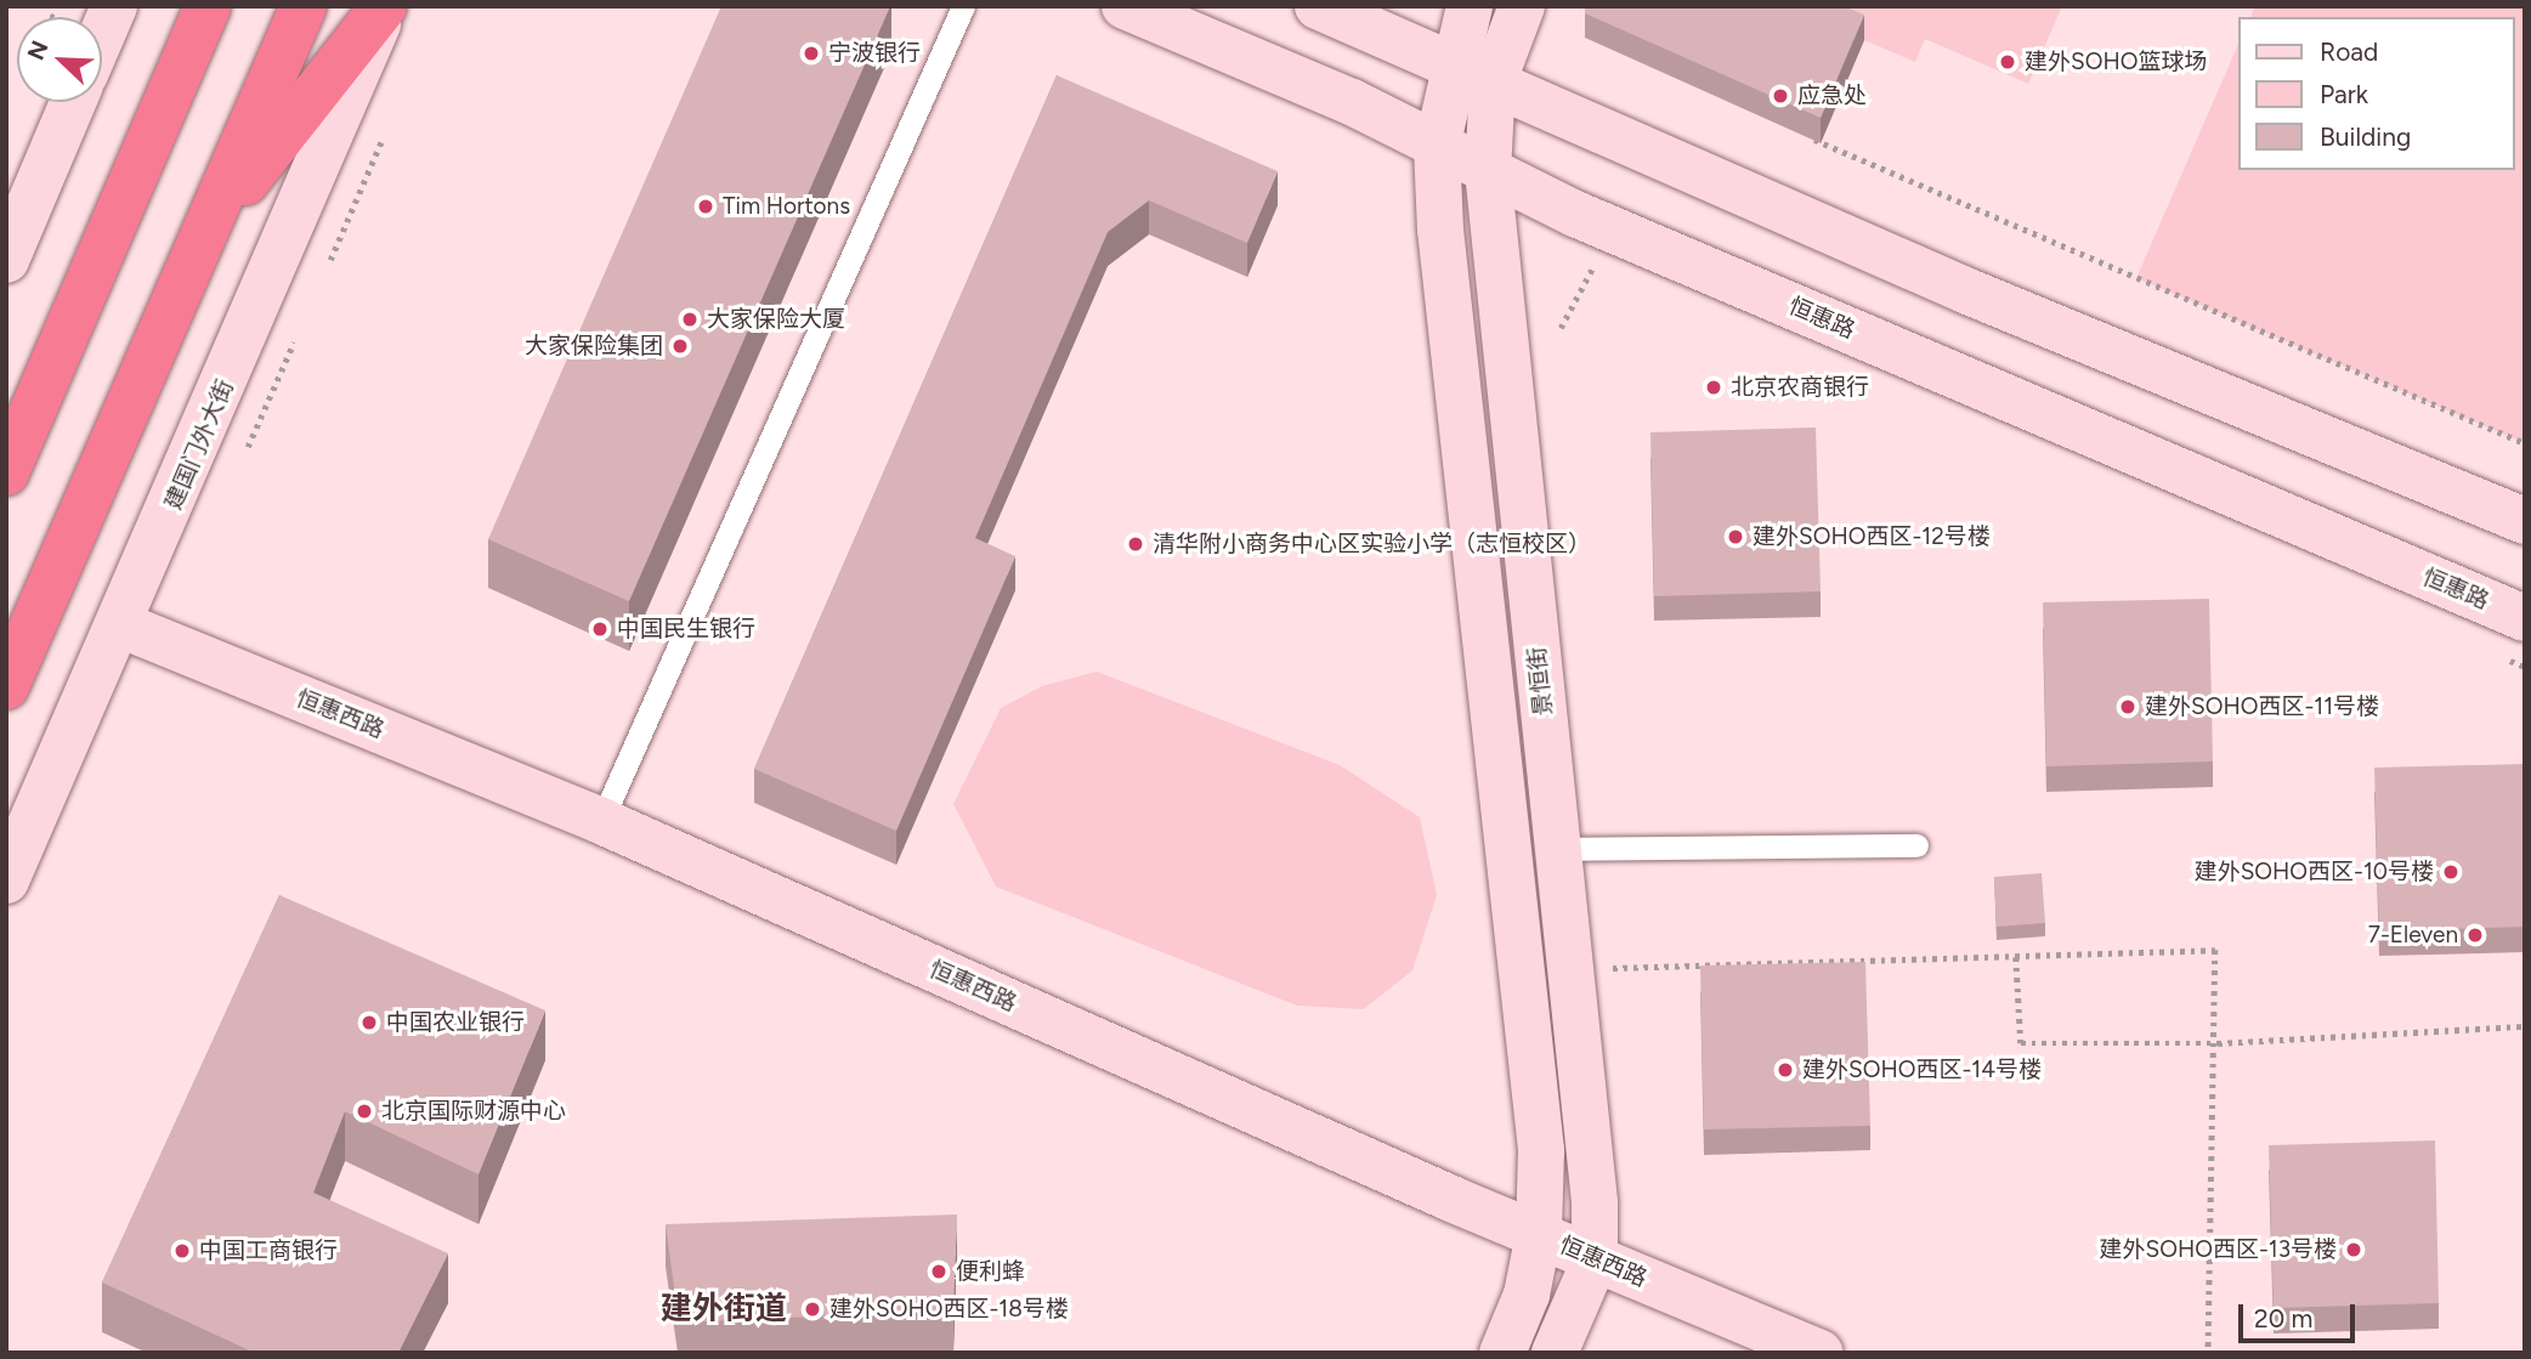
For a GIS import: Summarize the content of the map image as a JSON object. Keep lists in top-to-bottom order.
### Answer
{
  "streets": {
    "main road": [
      "恒惠路",
      "建国门外大街",
      "景恒街",
      "恒惠西路"
    ]
  },
  "crossings": [
    ["恒惠路", "景恒街"],
    ["建国门外大街", "恒惠西路"],
    ["景恒街", "恒惠西路"]
  ],
  "districts": ["建外街道"],
  "places": [
    "宁波银行",
    "建外SOHO篮球场",
    "应急处",
    "Tim Hortons",
    "大家保险大厦",
    "大家保险集团",
    "北京农商银行",
    "建外SOHO西区-12号楼",
    "清华附小商务中心区实验小学（志恒校区）",
    "中国民生银行",
    "建外SOHO西区-11号楼",
    "建外SOHO西区-10号楼",
    "7-Eleven",
    "中国农业银行",
    "建外SOHO西区-14号楼",
    "北京国际财源中心",
    "建外SOHO西区-13号楼",
    "中国工商银行",
    "便利蜂",
    "建外SOHO西区-18号楼"
  ],
  "legend": ["Road", "Park", "Building"],
  "scale_bar": "20 m",
  "north": "top left"
}
